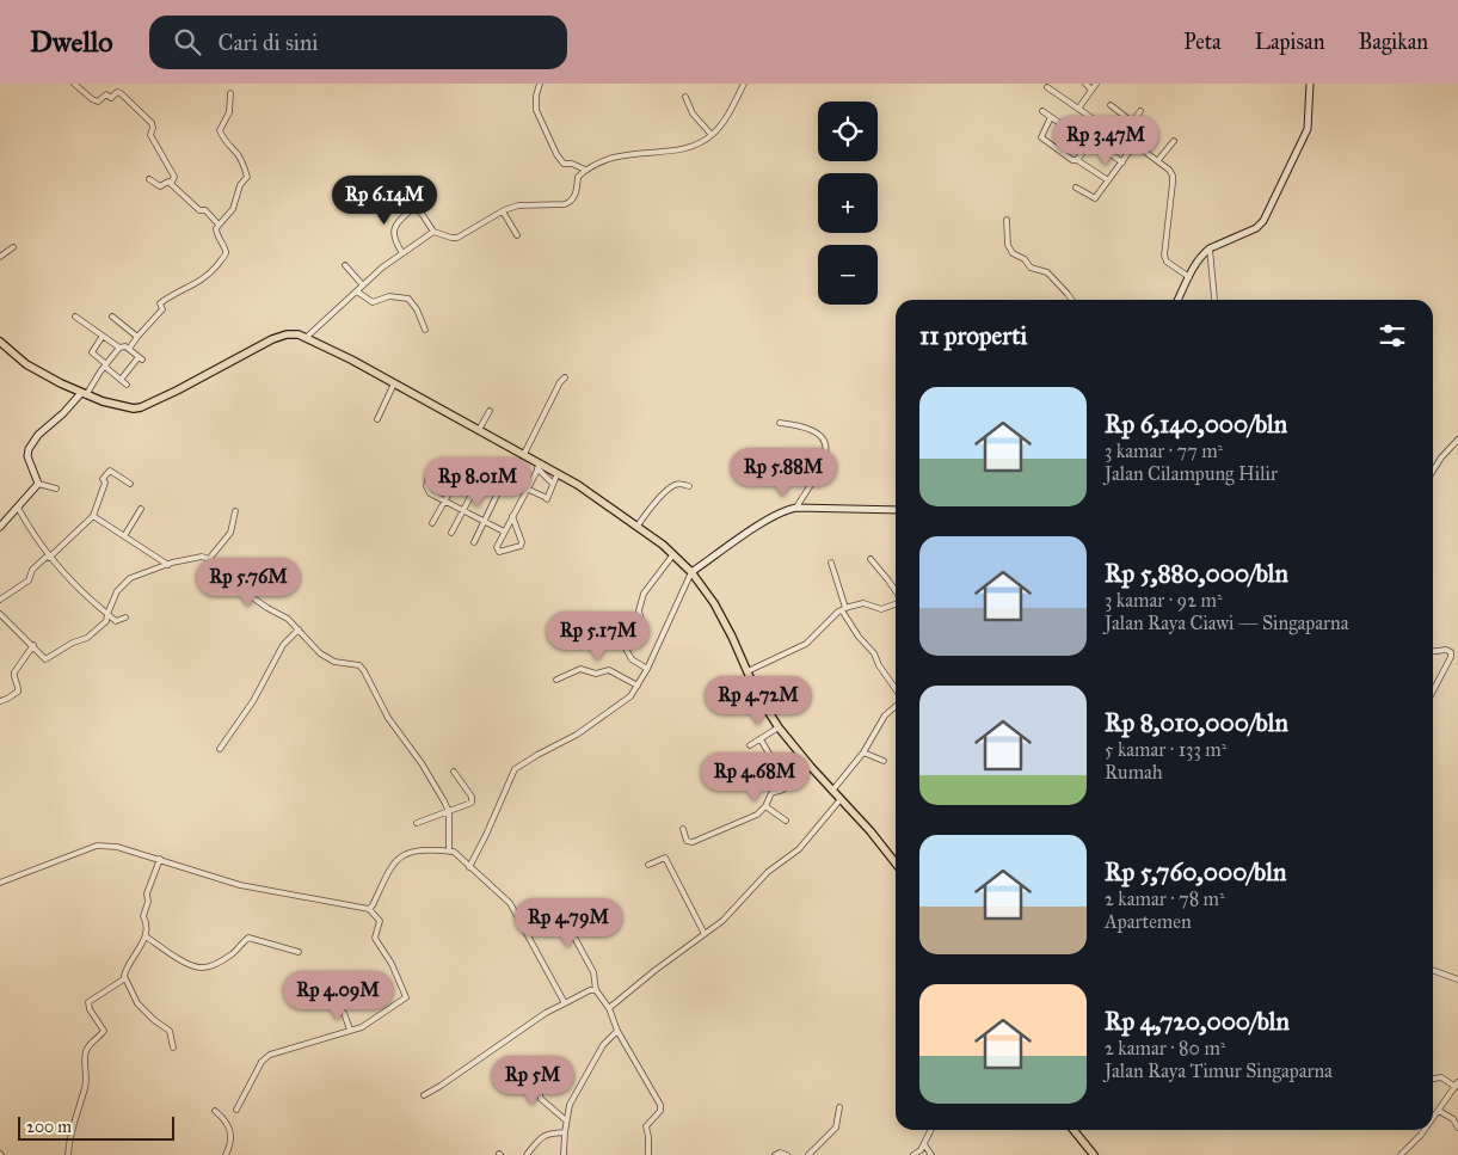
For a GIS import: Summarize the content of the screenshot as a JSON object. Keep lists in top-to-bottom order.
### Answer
{
  "scale_bar": "200 m",
  "page": {
    "header": "Dwello",
    "search": "Cari di sini",
    "nav": ["Peta", "Lapisan", "Bagikan"],
    "map_buttons": ["+", "−"],
    "price": [
      "Rp 3.47M",
      "Rp 6.14M",
      "Rp 5.88M",
      "Rp 8.01M",
      "Rp 5.76M",
      "Rp 5.17M",
      "Rp 4.72M",
      "Rp 4.68M",
      "Rp 4.79M",
      "Rp 4.09M",
      "Rp 5M"
    ],
    "heading": "11 properti",
    "list": [
      {
        "name": "Rp 6,140,000/bln",
        "note": "3 kamar · 77 m² · Jalan Cilampung Hilir"
      },
      {
        "name": "Rp 5,880,000/bln",
        "note": "3 kamar · 92 m² · Jalan Raya Ciawi — Singaparna"
      },
      {
        "name": "Rp 8,010,000/bln",
        "note": "5 kamar · 133 m² · Rumah"
      },
      {
        "name": "Rp 5,760,000/bln",
        "note": "2 kamar · 78 m² · Apartemen"
      },
      {
        "name": "Rp 4,720,000/bln",
        "note": "2 kamar · 80 m² · Jalan Raya Timur Singaparna"
      }
    ],
    "scale": "200 m"
  }
}
